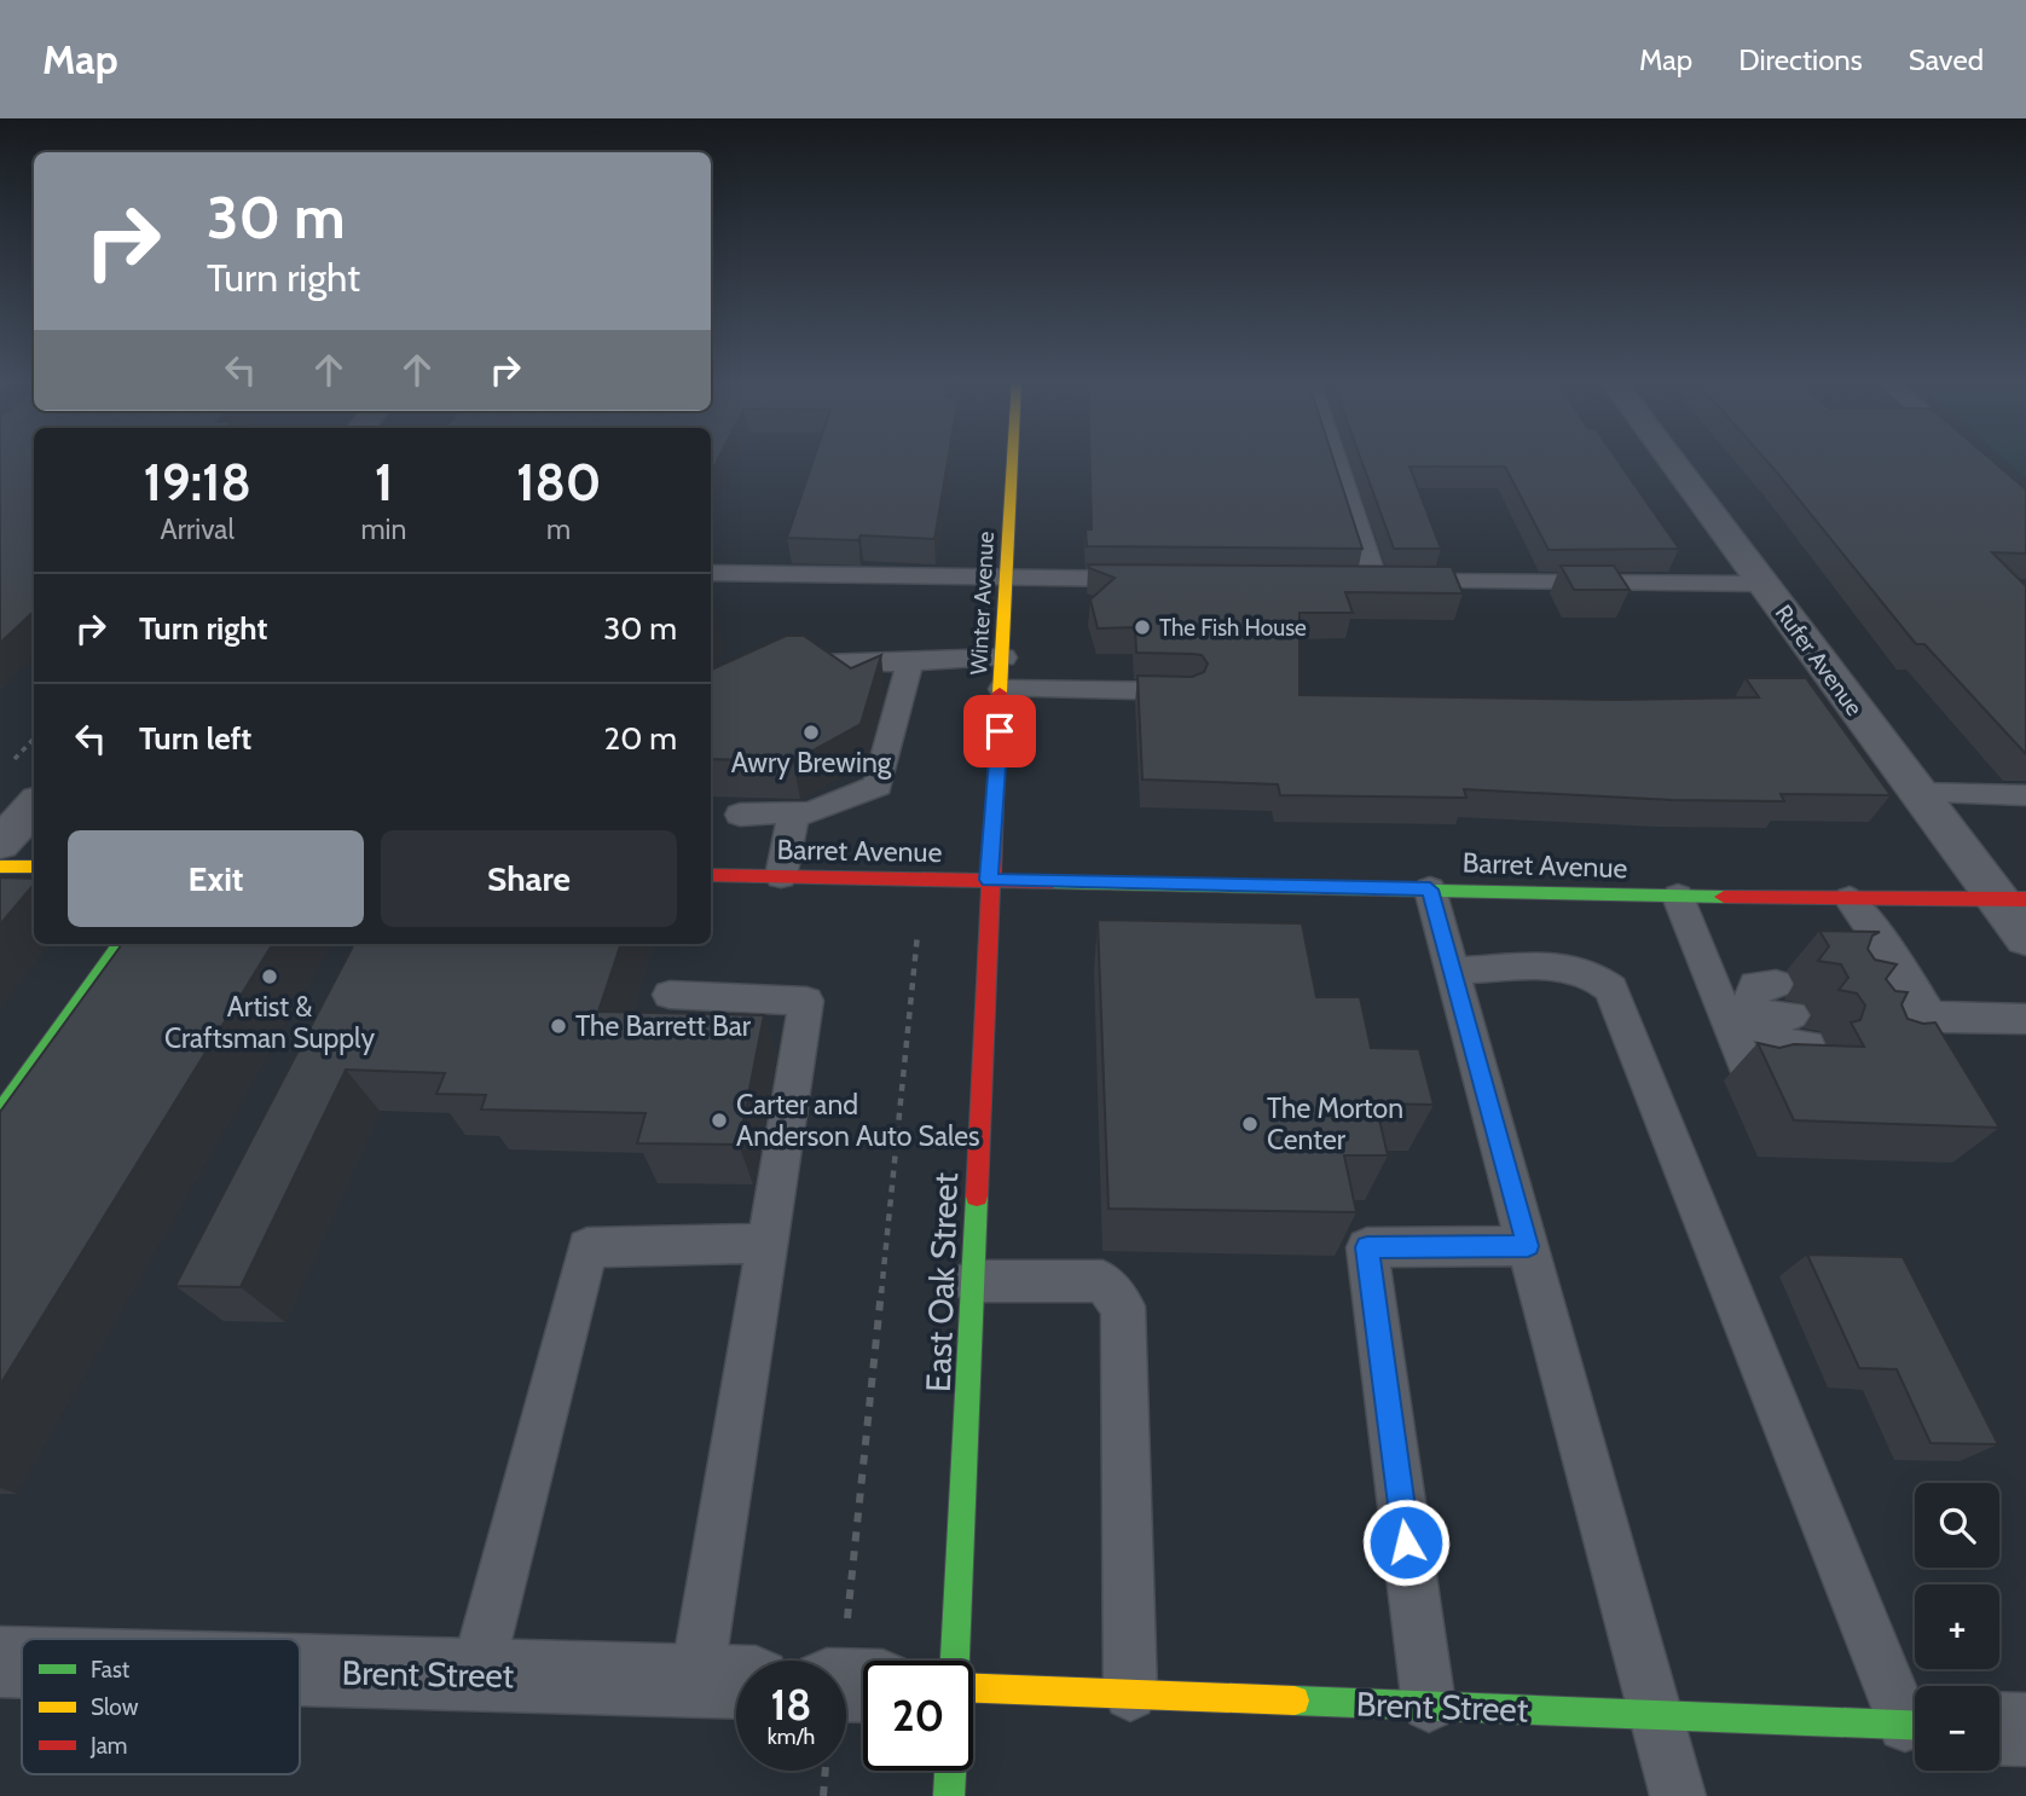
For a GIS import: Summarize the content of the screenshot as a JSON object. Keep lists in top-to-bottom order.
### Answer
{
  "streets": {
    "street": [
      "Winter Avenue",
      "Rufer Avenue",
      "Barret Avenue",
      "East Oak Street",
      "Brent Street"
    ]
  },
  "crossings": [
    ["Winter Avenue", "Barret Avenue"],
    ["Winter Avenue", "East Oak Street"],
    ["Rufer Avenue", "Barret Avenue"],
    ["Barret Avenue", "East Oak Street"]
  ],
  "places": [
    "The Fish House",
    "Awry Brewing",
    "Artist & Craftsman Supply",
    "The Barrett Bar",
    "Carter and Anderson Auto Sales",
    "The Morton Center"
  ],
  "legend": ["Fast", "Slow", "Jam"],
  "page": {
    "header": "Map",
    "nav": ["Map", "Directions", "Saved"],
    "turn": ["30 m", "Turn right"],
    "eta": [
      "19:18",
      "Arrival",
      "1",
      "min",
      "180",
      "m"
    ],
    "list": [
      {
        "name": "Turn right",
        "value": "30 m"
      },
      {
        "name": "Turn left",
        "value": "20 m"
      }
    ],
    "buttons": ["Exit", "Share"],
    "map_buttons": ["+", "−"],
    "speed": "18 km/h",
    "limit": "20"
  }
}
